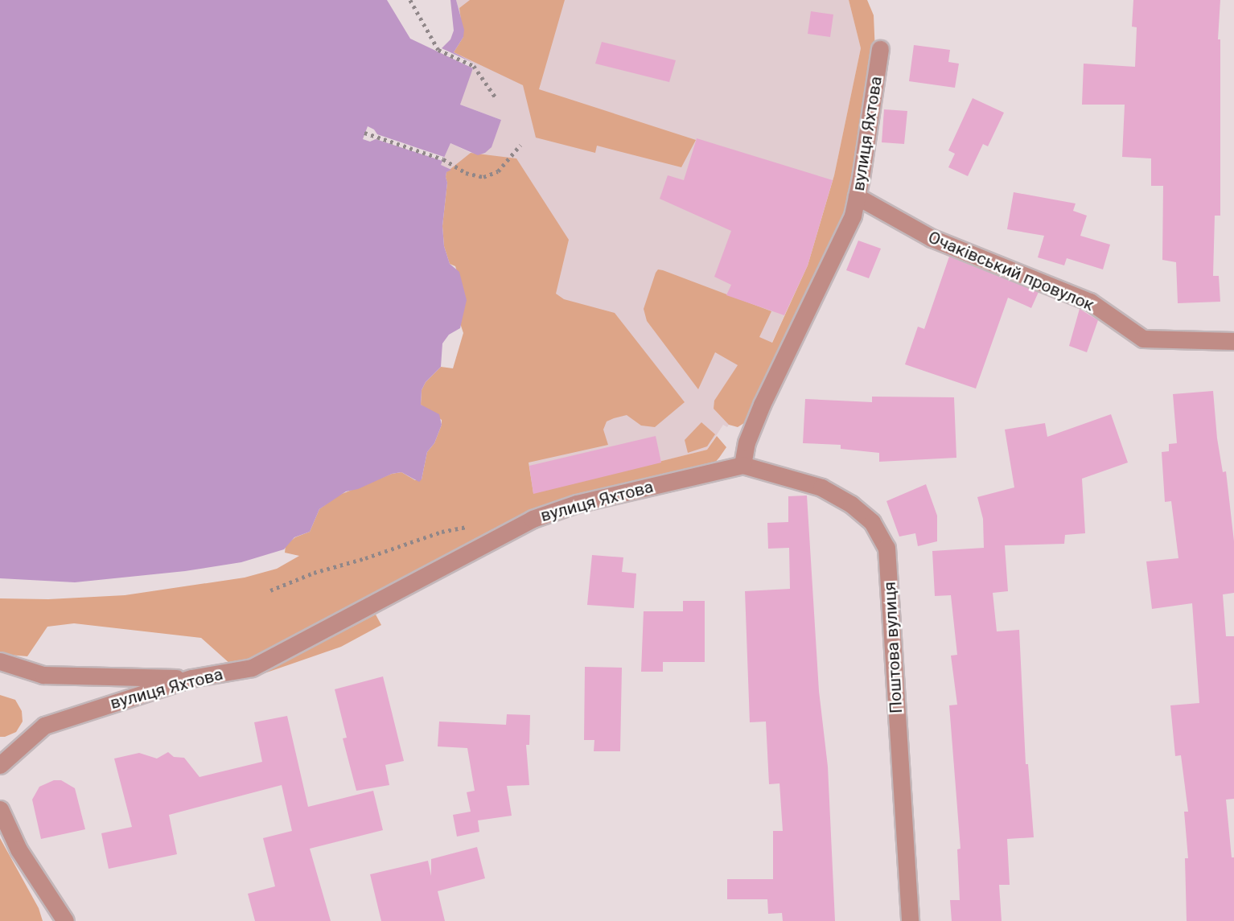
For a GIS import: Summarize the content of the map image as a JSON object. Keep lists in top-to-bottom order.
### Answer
{
  "streets": {
    "street": ["вулиця Яхтова", "Очаківський провулок", "Поштова вулиця"]
  },
  "crossings": [
    ["вулиця Яхтова", "Очаківський провулок"],
    ["вулиця Яхтова", "Поштова вулиця"]
  ]
}
